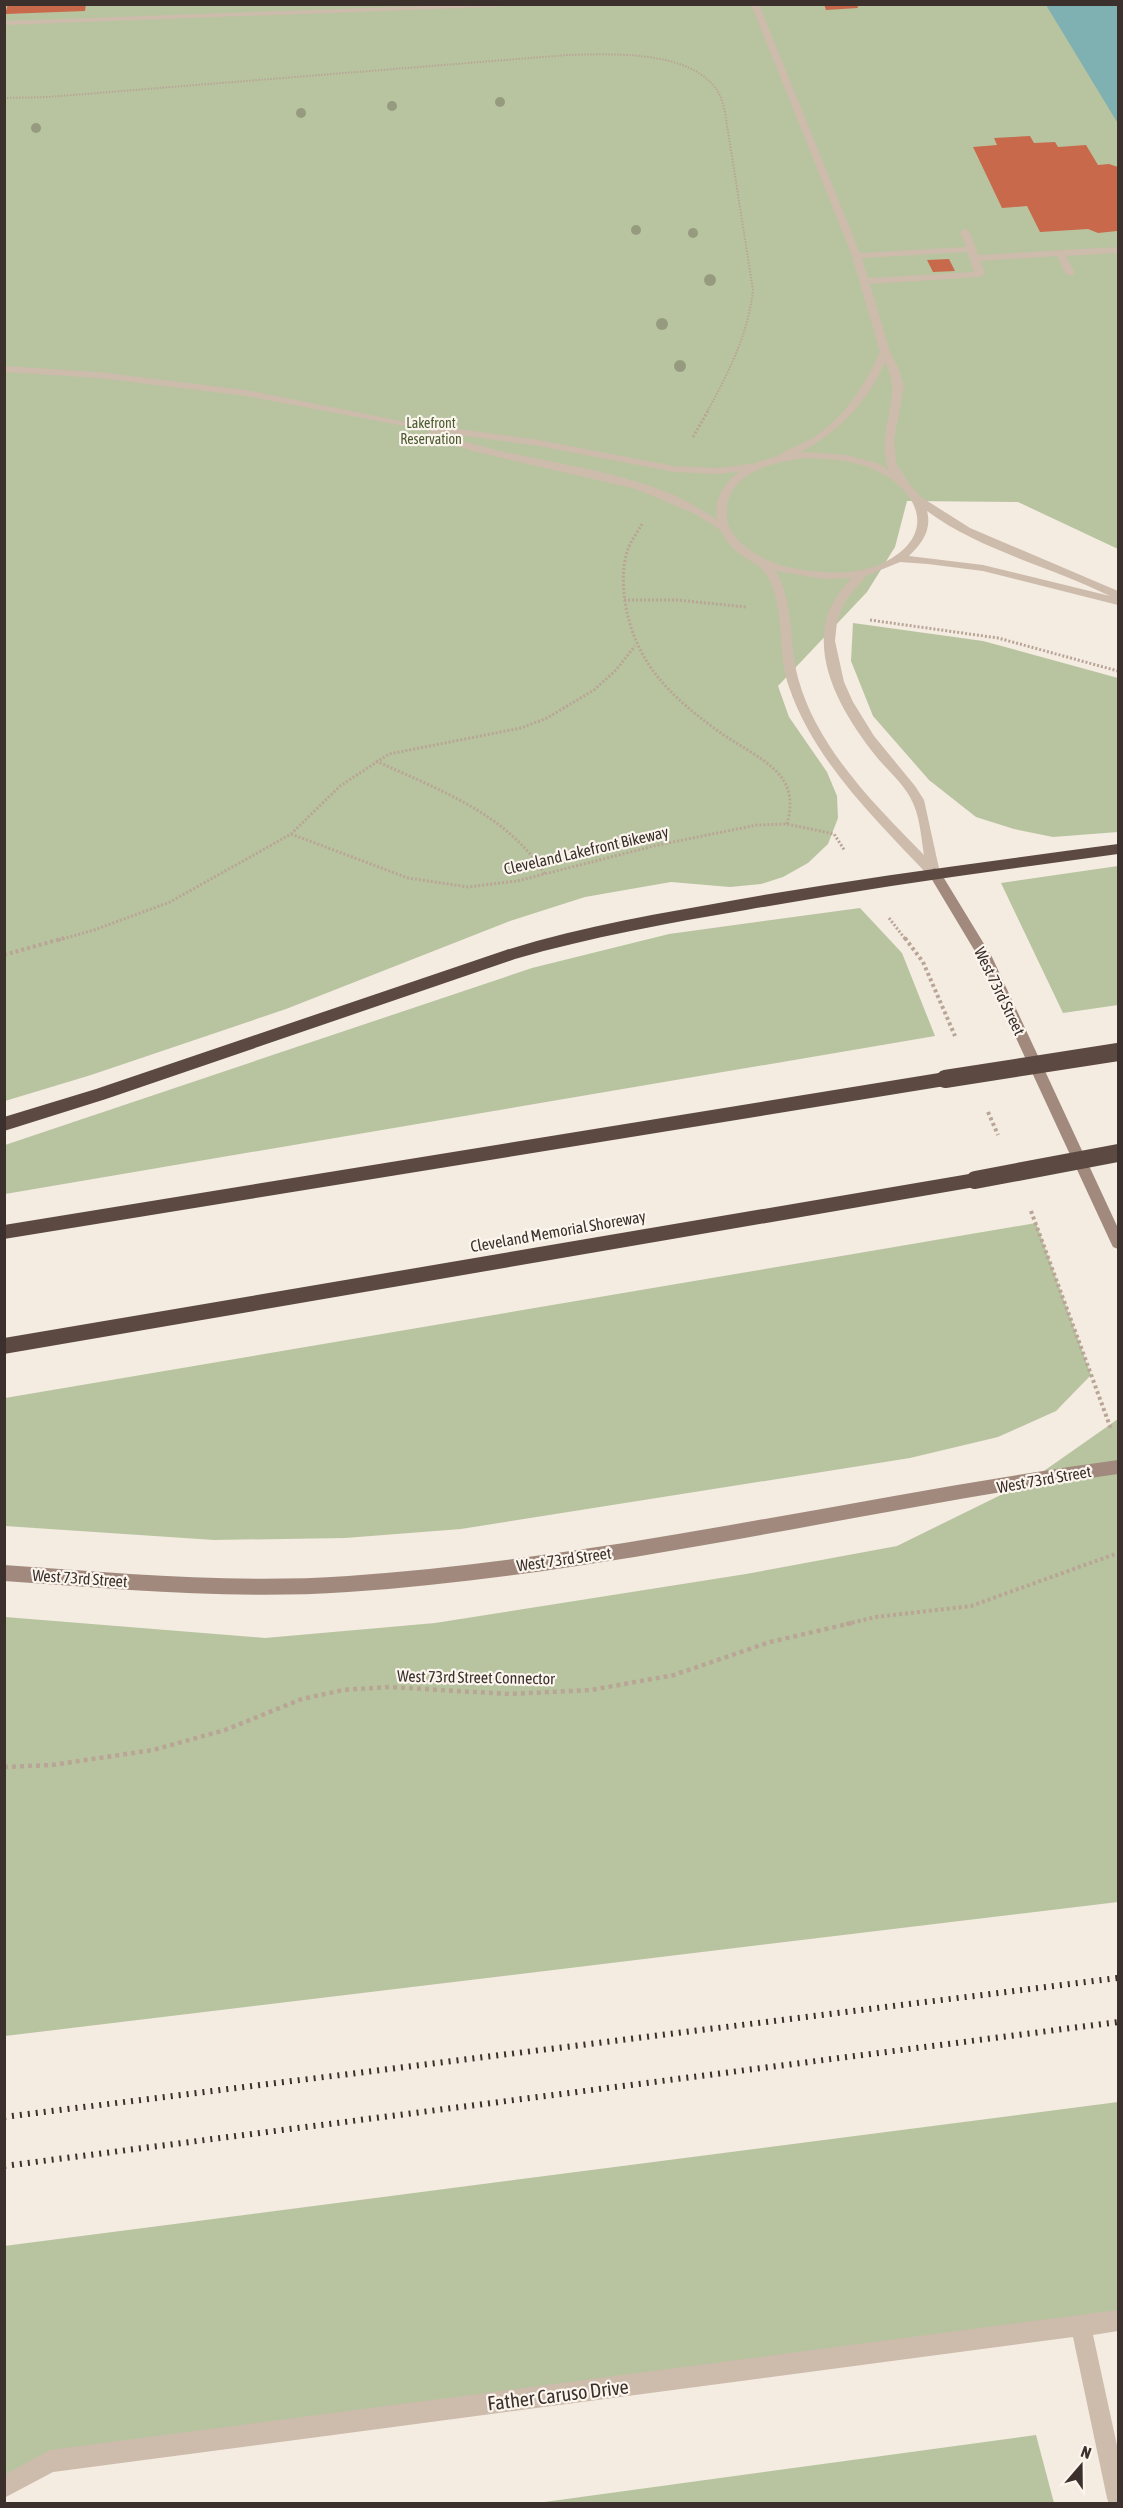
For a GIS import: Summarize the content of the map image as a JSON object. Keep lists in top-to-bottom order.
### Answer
{
  "streets": {
    "highway": ["Cleveland Memorial Shoreway"],
    "street": ["West 73rd Street", "Father Caruso Drive"],
    "path": ["Cleveland Lakefront Bikeway", "West 73rd Street Connector"]
  },
  "parks": ["Lakefront Reservation"],
  "north": "top"
}
